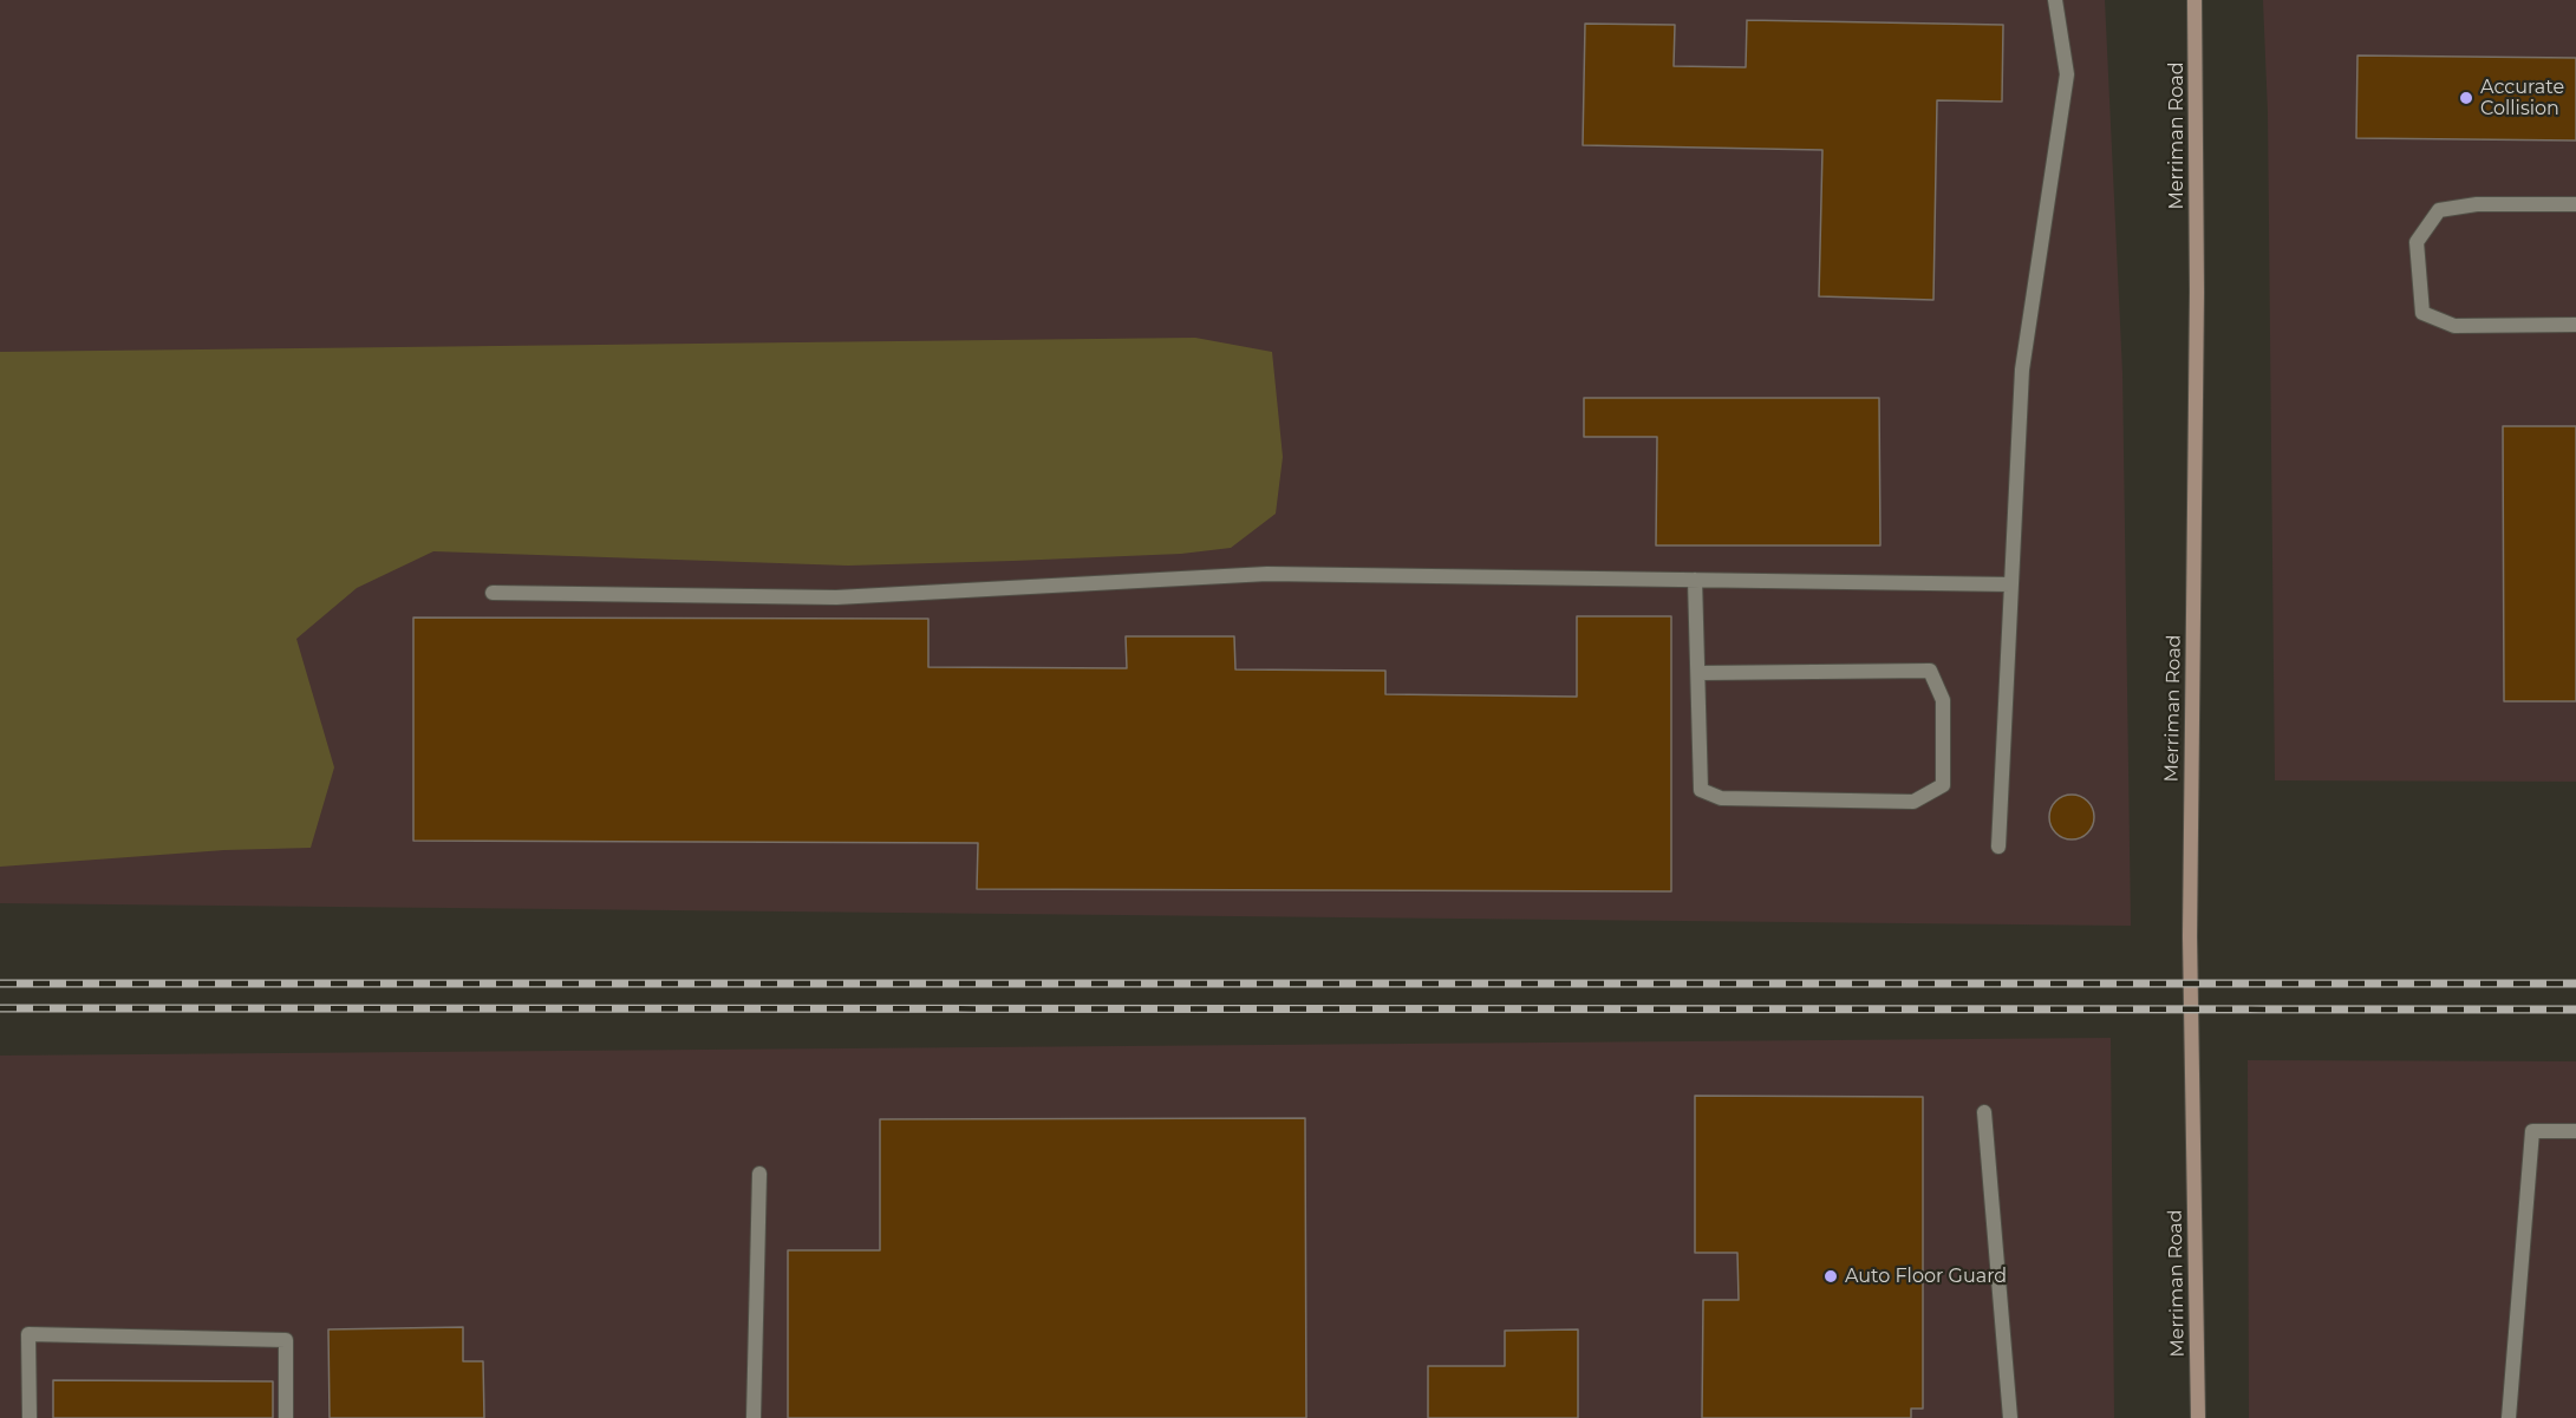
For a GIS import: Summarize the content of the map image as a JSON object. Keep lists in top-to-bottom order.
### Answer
{
  "streets": {
    "main road": ["Merriman Road"]
  },
  "places": ["Accurate Collision", "Auto Floor Guard"]
}
